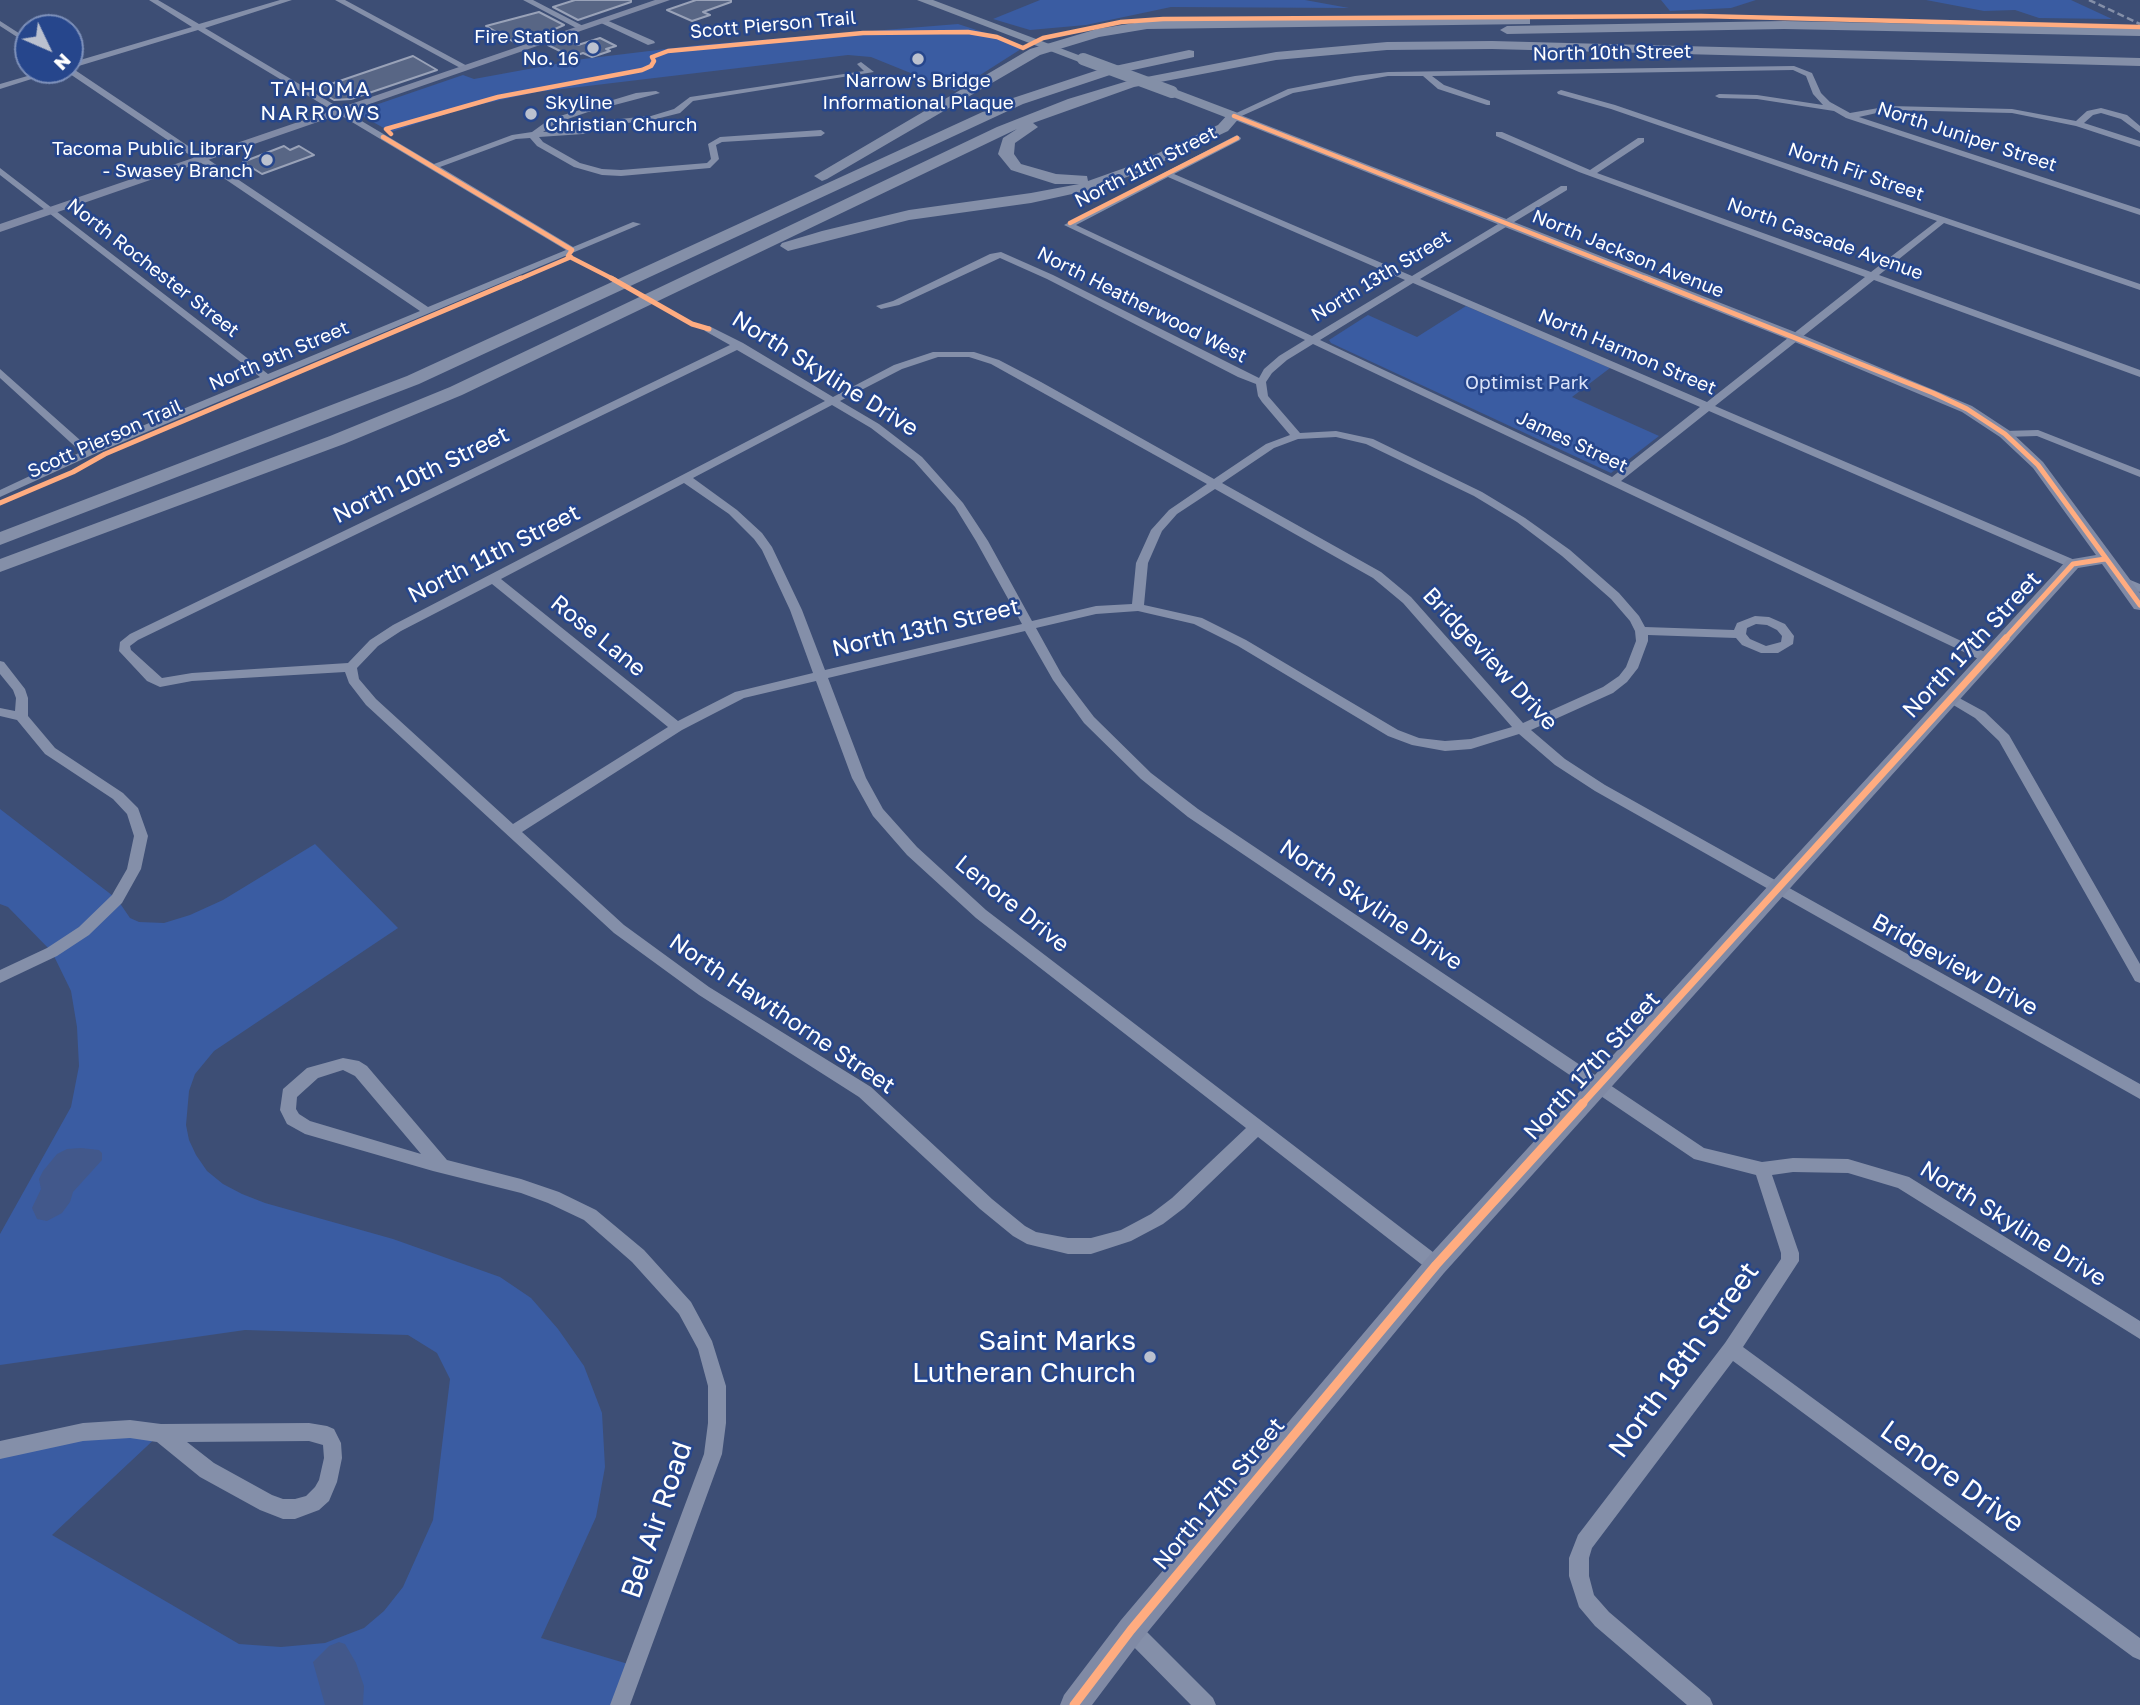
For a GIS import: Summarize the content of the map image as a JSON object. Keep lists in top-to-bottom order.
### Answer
{
  "streets": {
    "main road": ["North Jackson Avenue", "North 17th Street"],
    "street": [
      "North 10th Street",
      "North Juniper Street",
      "North 11th Street",
      "North Fir Street",
      "North Cascade Avenue",
      "North Rochester Street",
      "North 13th Street",
      "North Heatherwood West",
      "North Harmon Street",
      "North 9th Street",
      "North Skyline Drive",
      "James Street",
      "Rose Lane",
      "Bridgeview Drive",
      "Lenore Drive",
      "North Hawthorne Street",
      "North 18th Street",
      "Bel Air Road"
    ],
    "cycle path": ["Scott Pierson Trail"]
  },
  "crossings": [
    ["North 10th Street", "North Juniper Street"],
    ["North 10th Street", "North 11th Street"],
    ["North 10th Street", "North Jackson Avenue"],
    ["North 10th Street", "North Skyline Drive"],
    ["North 10th Street", "North Hawthorne Street"],
    ["North 11th Street", "North Harmon Street"],
    ["North 11th Street", "North Skyline Drive"],
    ["North 11th Street", "James Street"],
    ["North 11th Street", "Rose Lane"],
    ["North 11th Street", "Bridgeview Drive"],
    ["North 11th Street", "Lenore Drive"],
    ["North 11th Street", "North Hawthorne Street"],
    ["North Jackson Avenue", "North 13th Street"],
    ["North Jackson Avenue", "North 17th Street"],
    ["North Rochester Street", "North 9th Street"],
    ["North 13th Street", "North Heatherwood West"],
    ["North 13th Street", "North Harmon Street"],
    ["North 13th Street", "North Skyline Drive"],
    ["North 13th Street", "James Street"],
    ["North 13th Street", "Rose Lane"],
    ["North 13th Street", "Bridgeview Drive"],
    ["North 13th Street", "Lenore Drive"],
    ["North 13th Street", "North Hawthorne Street"],
    ["North Harmon Street", "North 17th Street"],
    ["North Skyline Drive", "North 17th Street"],
    ["North Skyline Drive", "Bridgeview Drive"],
    ["North Skyline Drive", "North 18th Street"],
    ["James Street", "North 17th Street"],
    ["North 17th Street", "Bridgeview Drive"],
    ["North 17th Street", "Lenore Drive"],
    ["Lenore Drive", "North Hawthorne Street"],
    ["Lenore Drive", "North 18th Street"]
  ],
  "districts": ["TAHOMA NARROWS"],
  "parks": ["Optimist Park"],
  "places": [
    "Fire Station No. 16",
    "Narrow's Bridge Informational Plaque",
    "Skyline Christian Church",
    "Tacoma Public Library - Swasey Branch",
    "Saint Marks Lutheran Church"
  ],
  "north": "bottom right"
}
